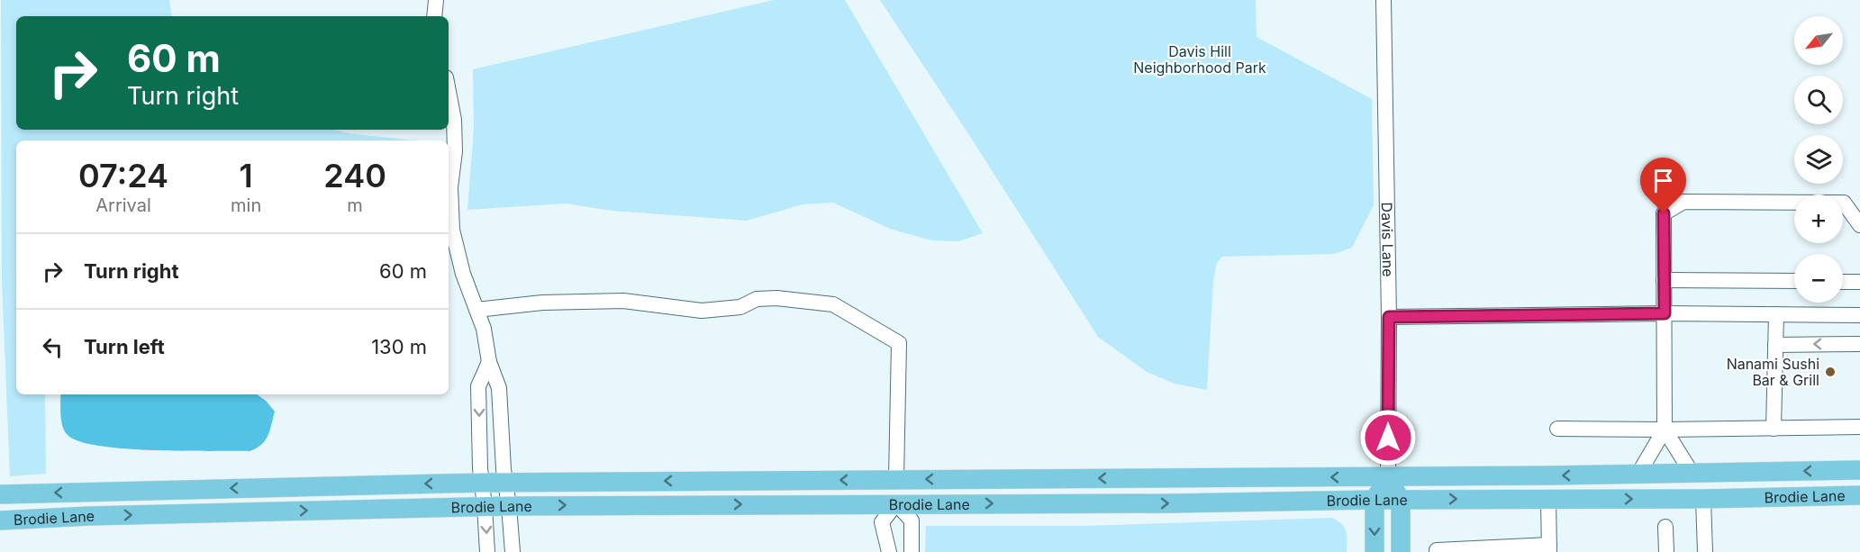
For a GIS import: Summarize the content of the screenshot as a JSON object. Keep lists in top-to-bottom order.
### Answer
{
  "streets": {
    "main road": ["Davis Lane", "Brodie Lane"]
  },
  "crossings": [
    ["Davis Lane", "Brodie Lane"]
  ],
  "parks": ["Davis Hill Neighborhood Park"],
  "places": ["Nanami Sushi Bar & Grill"],
  "north": "bottom left",
  "page": {
    "map_buttons": ["+", "−"],
    "turn": ["60 m", "Turn right"],
    "eta": [
      "07:24",
      "Arrival",
      "1",
      "min",
      "240",
      "m"
    ],
    "list": [
      {
        "name": "Turn right",
        "value": "60 m"
      },
      {
        "name": "Turn left",
        "value": "130 m"
      }
    ]
  }
}
